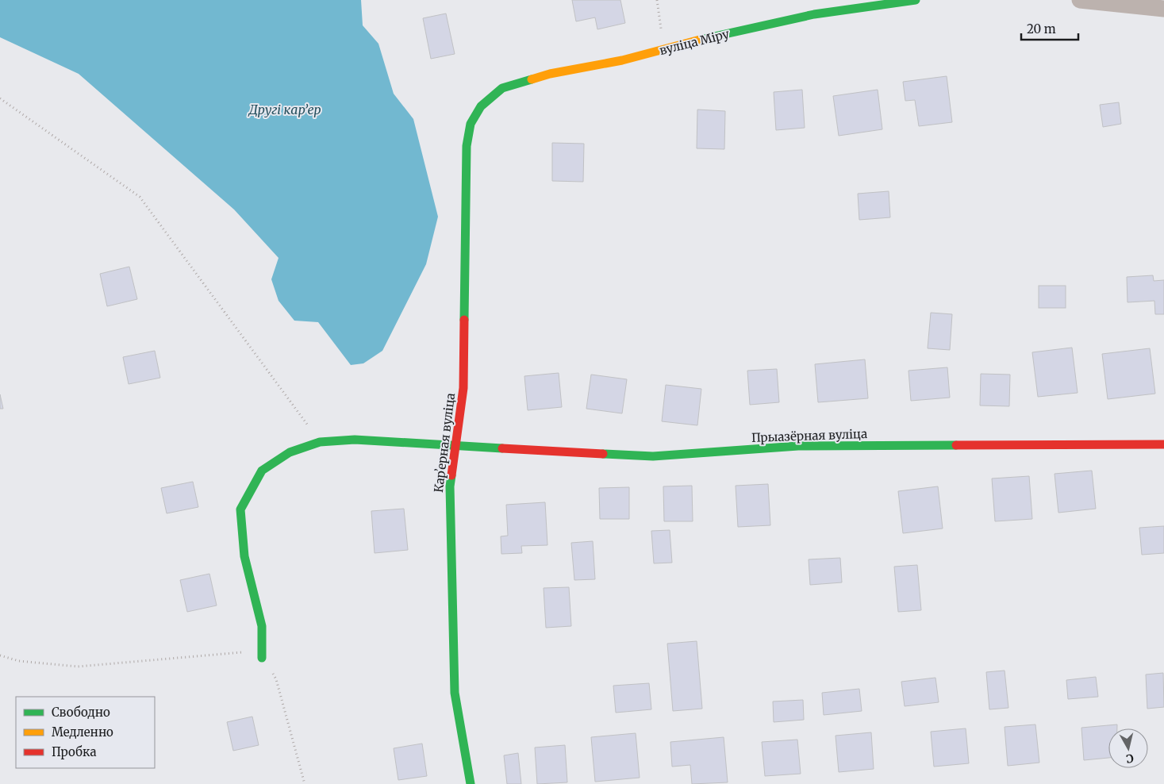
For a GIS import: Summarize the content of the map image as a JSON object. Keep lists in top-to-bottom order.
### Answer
{
  "streets": {
    "street": ["вуліца Міру", "Прыазёрная вуліца", "Карʼерная вуліца"]
  },
  "crossings": [
    ["вуліца Міру", "Карʼерная вуліца"],
    ["Прыазёрная вуліца", "Карʼерная вуліца"]
  ],
  "water": ["Другі карʼер"],
  "legend": ["Свободно", "Медленно", "Пробка"],
  "scale_bar": "20 m",
  "north": "bottom"
}
